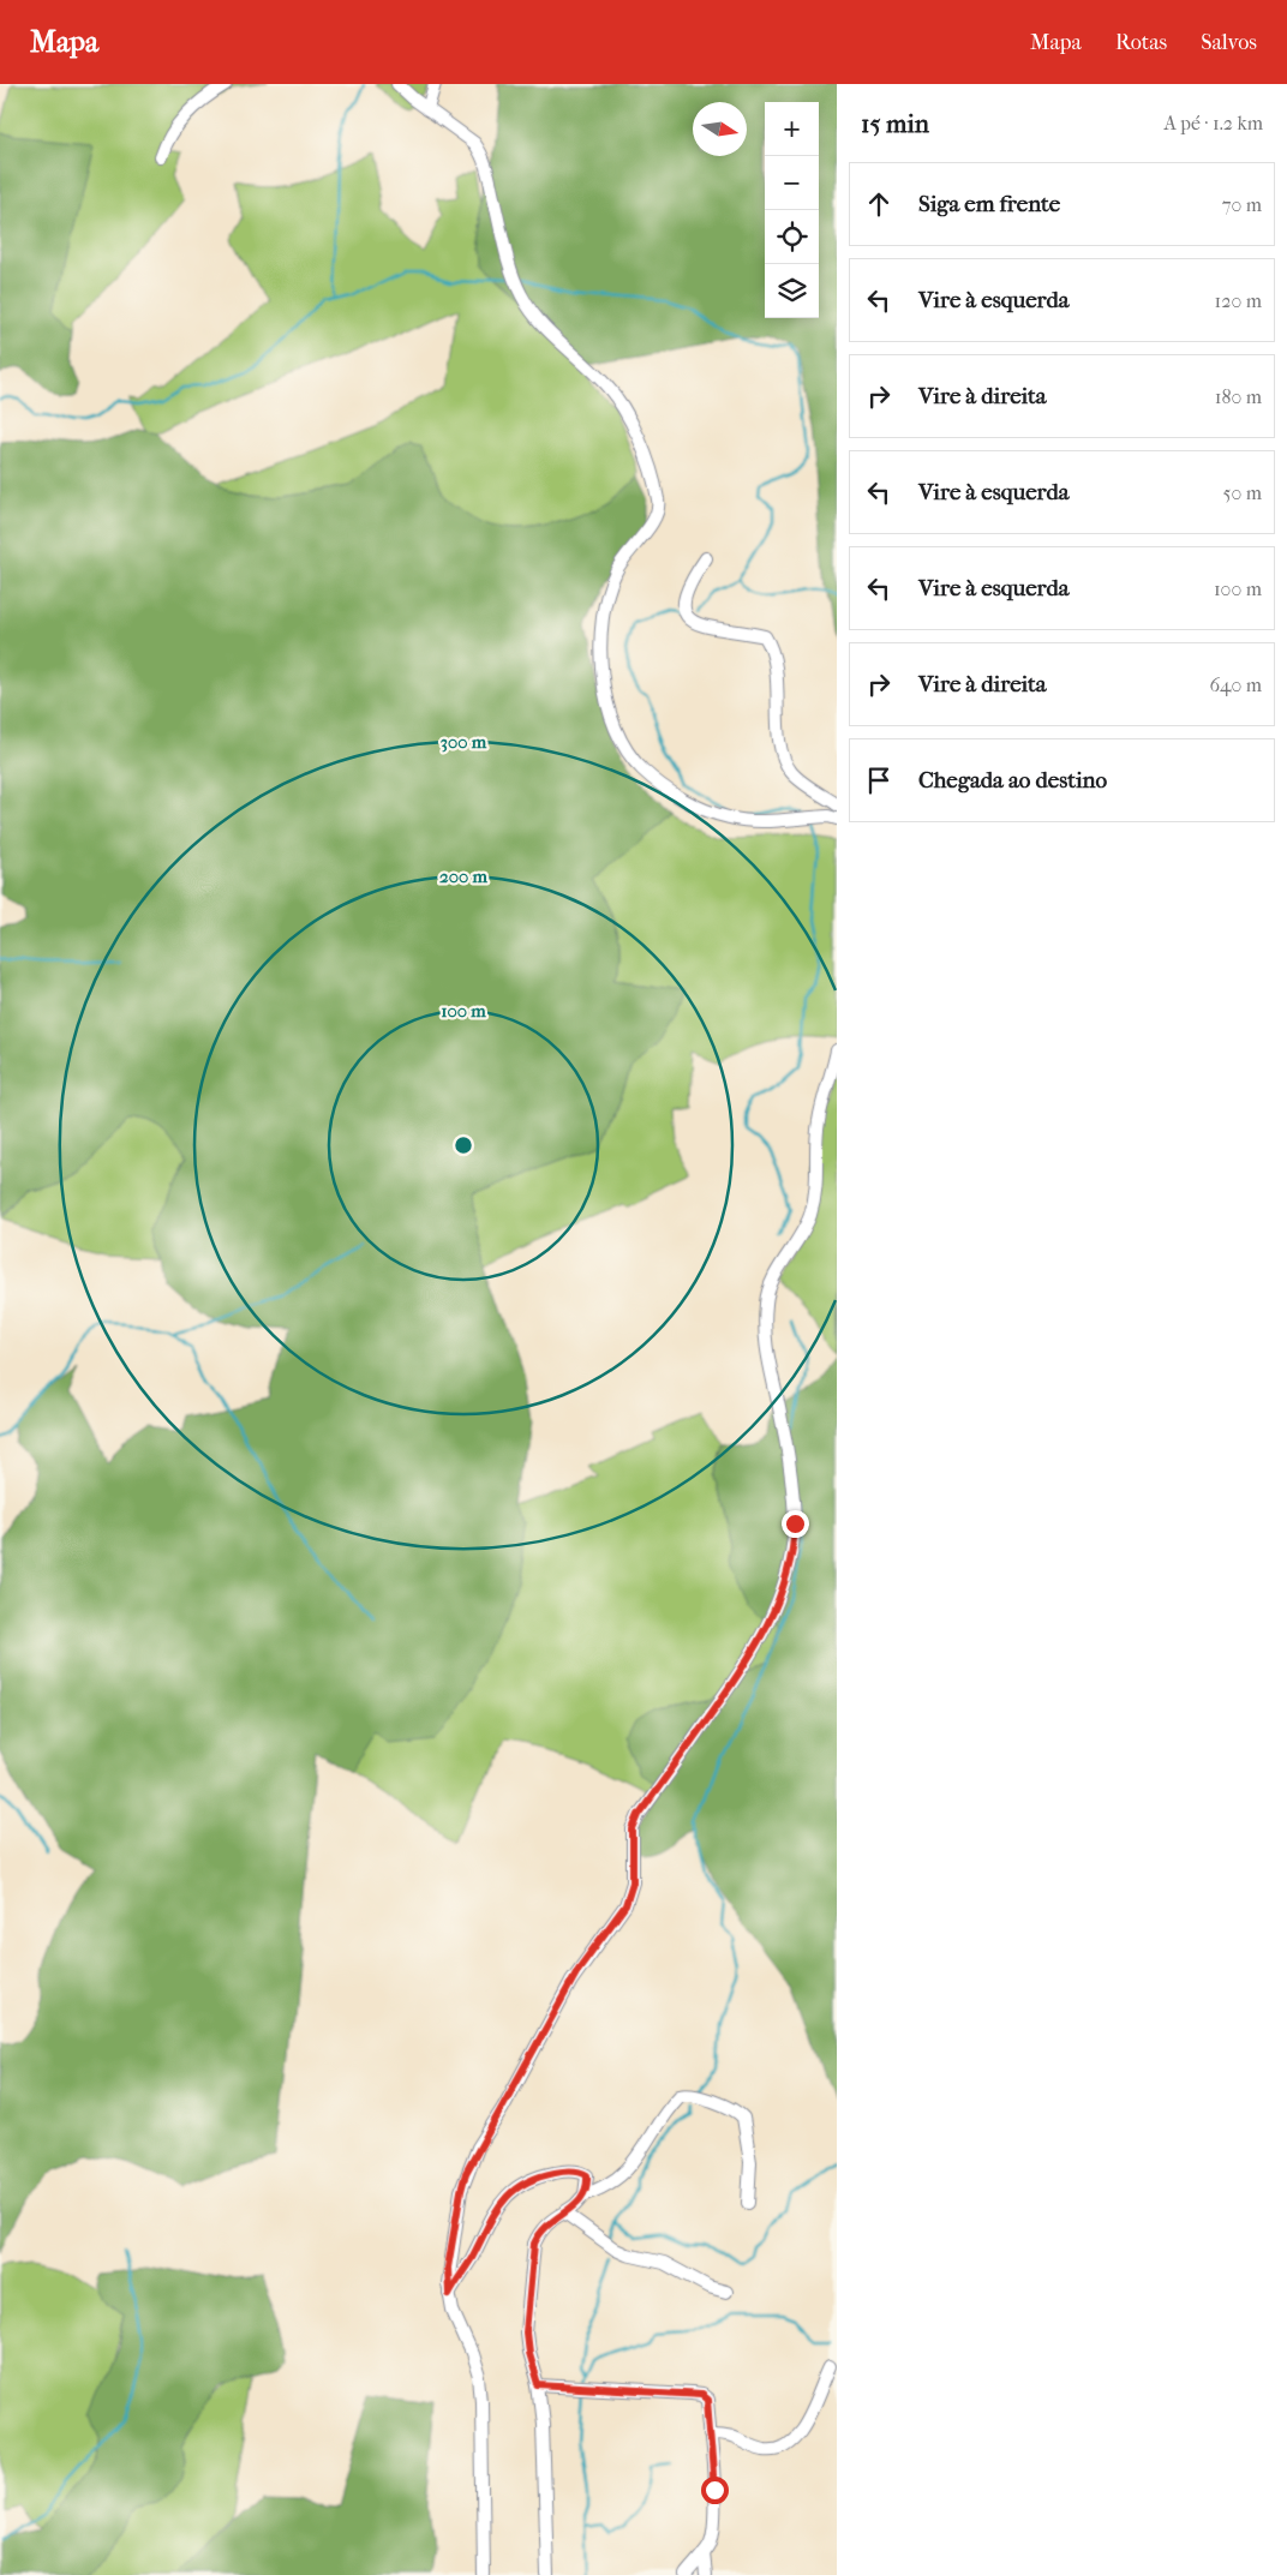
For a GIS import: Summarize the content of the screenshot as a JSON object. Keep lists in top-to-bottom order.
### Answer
{
  "north": "right",
  "page": {
    "header": "Mapa",
    "nav": ["Mapa", "Rotas", "Salvos"],
    "heading": ["15 min", "A pé · 1.2 km"],
    "map_buttons": ["+", "−"],
    "list": [
      ["Siga em frente", "70 m"],
      ["Vire à esquerda", "120 m"],
      ["Vire à direita", "180 m"],
      ["Vire à esquerda", "50 m"],
      ["Vire à esquerda", "100 m"],
      ["Vire à direita", "640 m"],
      "Chegada ao destino"
    ]
  },
  "rings": ["300 m", "200 m", "100 m"]
}
